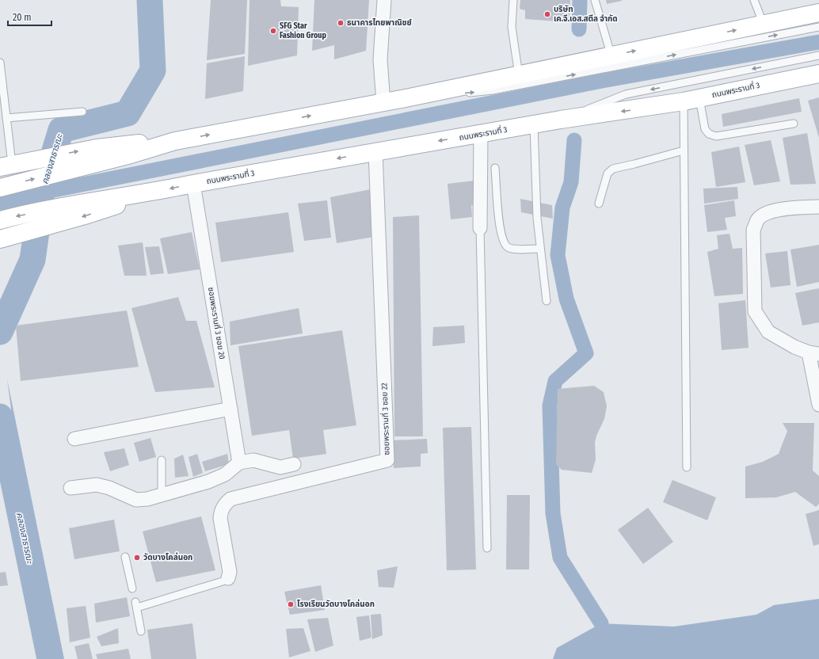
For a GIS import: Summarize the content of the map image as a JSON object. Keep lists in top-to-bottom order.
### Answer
{
  "streets": {
    "main road": ["ถนนพระรามที่ 3"],
    "street": ["ซอยพระรามที่ 3 ซอย 20", "ซอยพระรามที่ 3 ซอย 22"]
  },
  "crossings": [
    ["ถนนพระรามที่ 3", "ซอยพระรามที่ 3 ซอย 20"],
    ["ถนนพระรามที่ 3", "ซอยพระรามที่ 3 ซอย 22"]
  ],
  "water": ["คลองสาธารณะ"],
  "places": [
    "บริษัท เค.จี.เอส.สตีล จำกัด",
    "ธนาคารไทยพาณิชย์",
    "SFG Star Fashion Group",
    "วัดบางโคล่นอก",
    "โรงเรียนวัดบางโคล่นอก"
  ],
  "scale_bar": "20 m"
}
